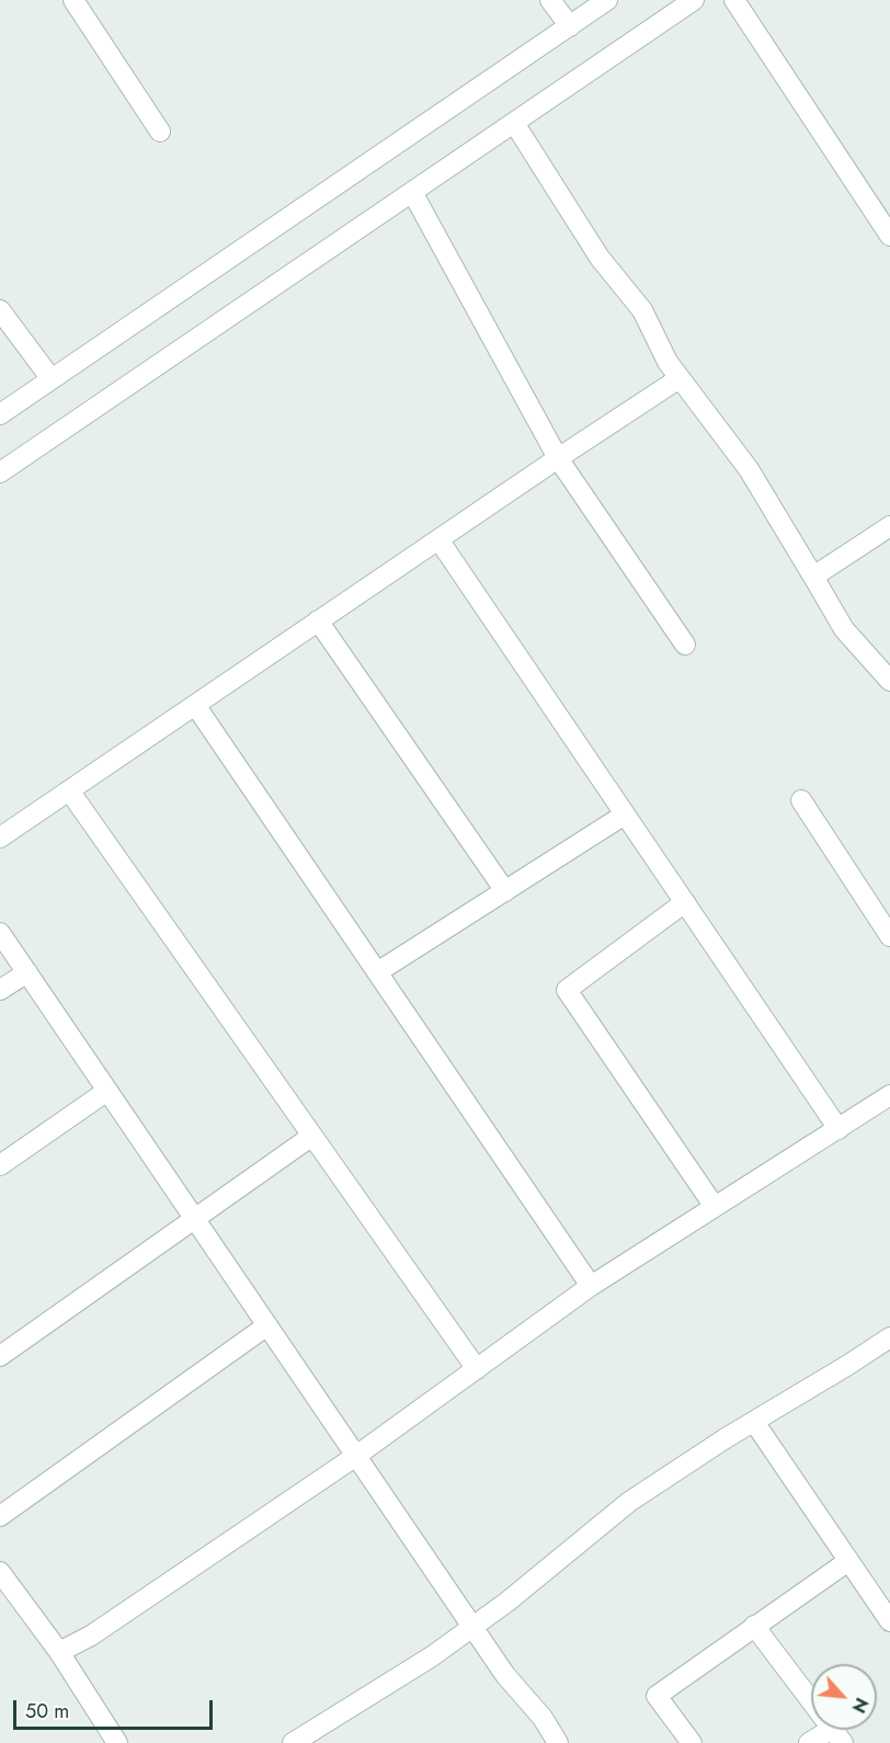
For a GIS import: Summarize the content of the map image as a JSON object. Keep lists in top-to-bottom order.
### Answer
{
  "scale_bar": "50 m",
  "north": "bottom right"
}
